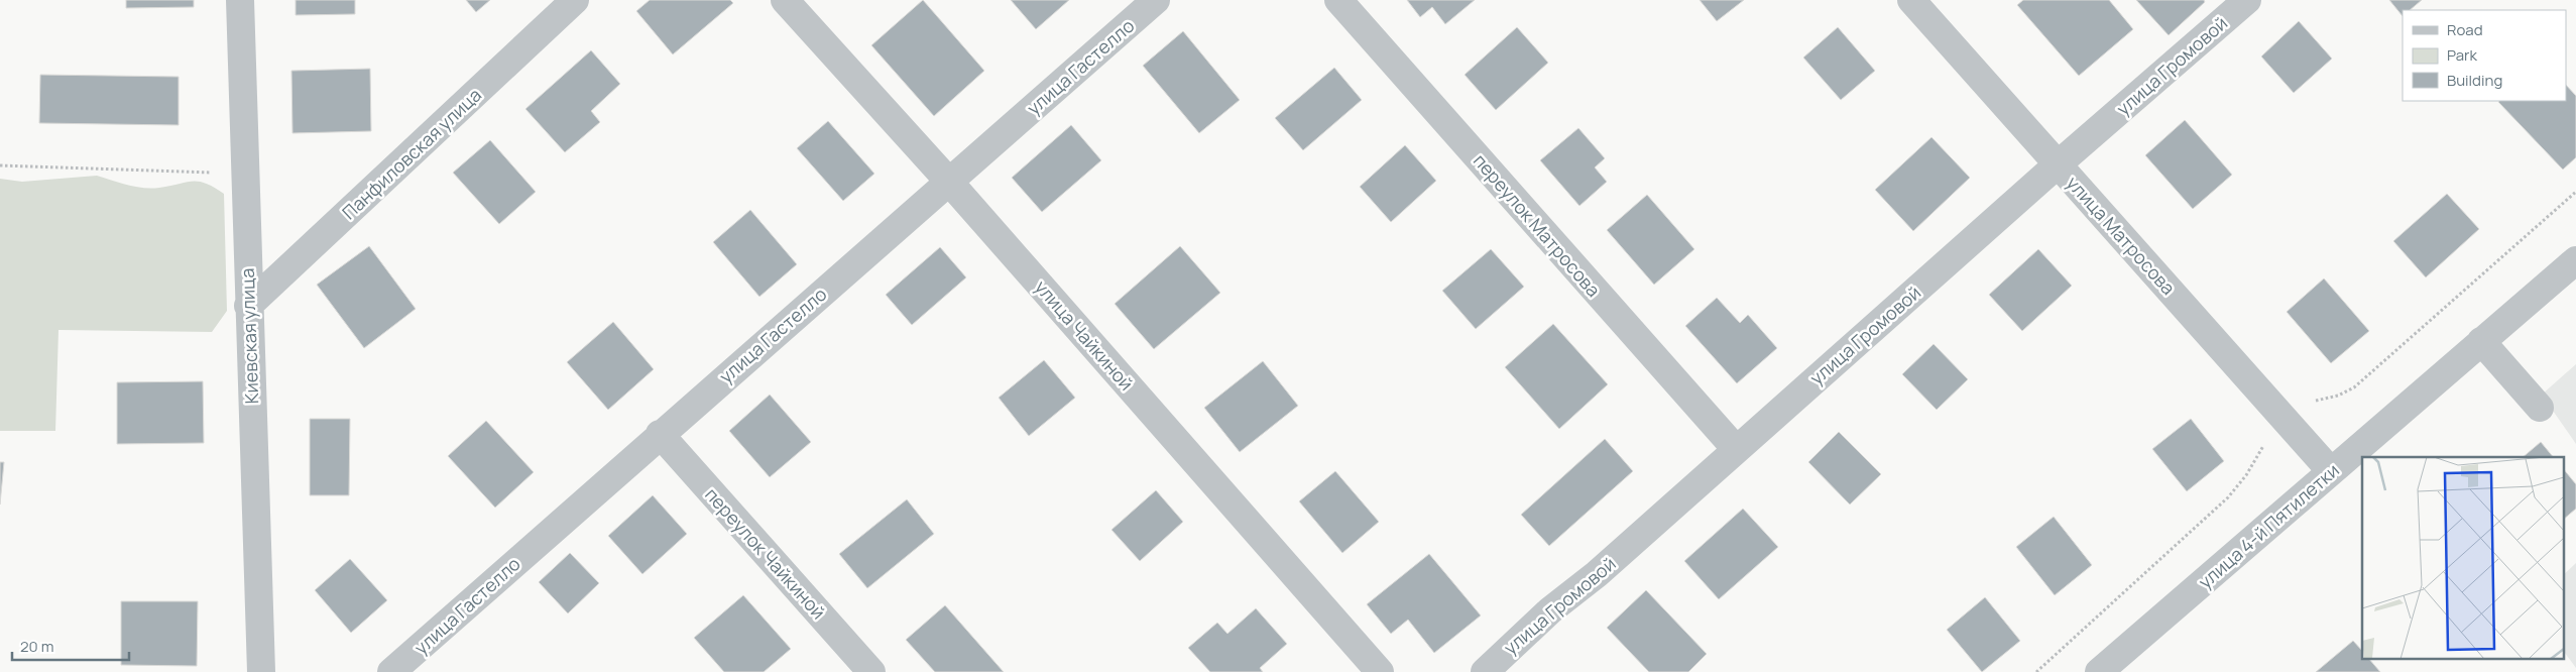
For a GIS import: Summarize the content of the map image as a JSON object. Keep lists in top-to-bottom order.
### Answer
{
  "streets": {
    "street": [
      "улица Громовой",
      "улица Гастелло",
      "Панфиловская улица",
      "переулок Матросова",
      "улица Матросова",
      "улица Чайкиной",
      "Киевская улица",
      "улица 4-й Пятилетки",
      "переулок Чайкиной"
    ]
  },
  "crossings": [
    ["улица Громовой", "переулок Матросова"],
    ["улица Громовой", "улица Матросова"],
    ["улица Гастелло", "улица Чайкиной"],
    ["улица Гастелло", "переулок Чайкиной"],
    ["Панфиловская улица", "Киевская улица"],
    ["улица Матросова", "улица 4-й Пятилетки"]
  ],
  "legend": ["Road", "Park", "Building"],
  "scale_bar": "20 m"
}
